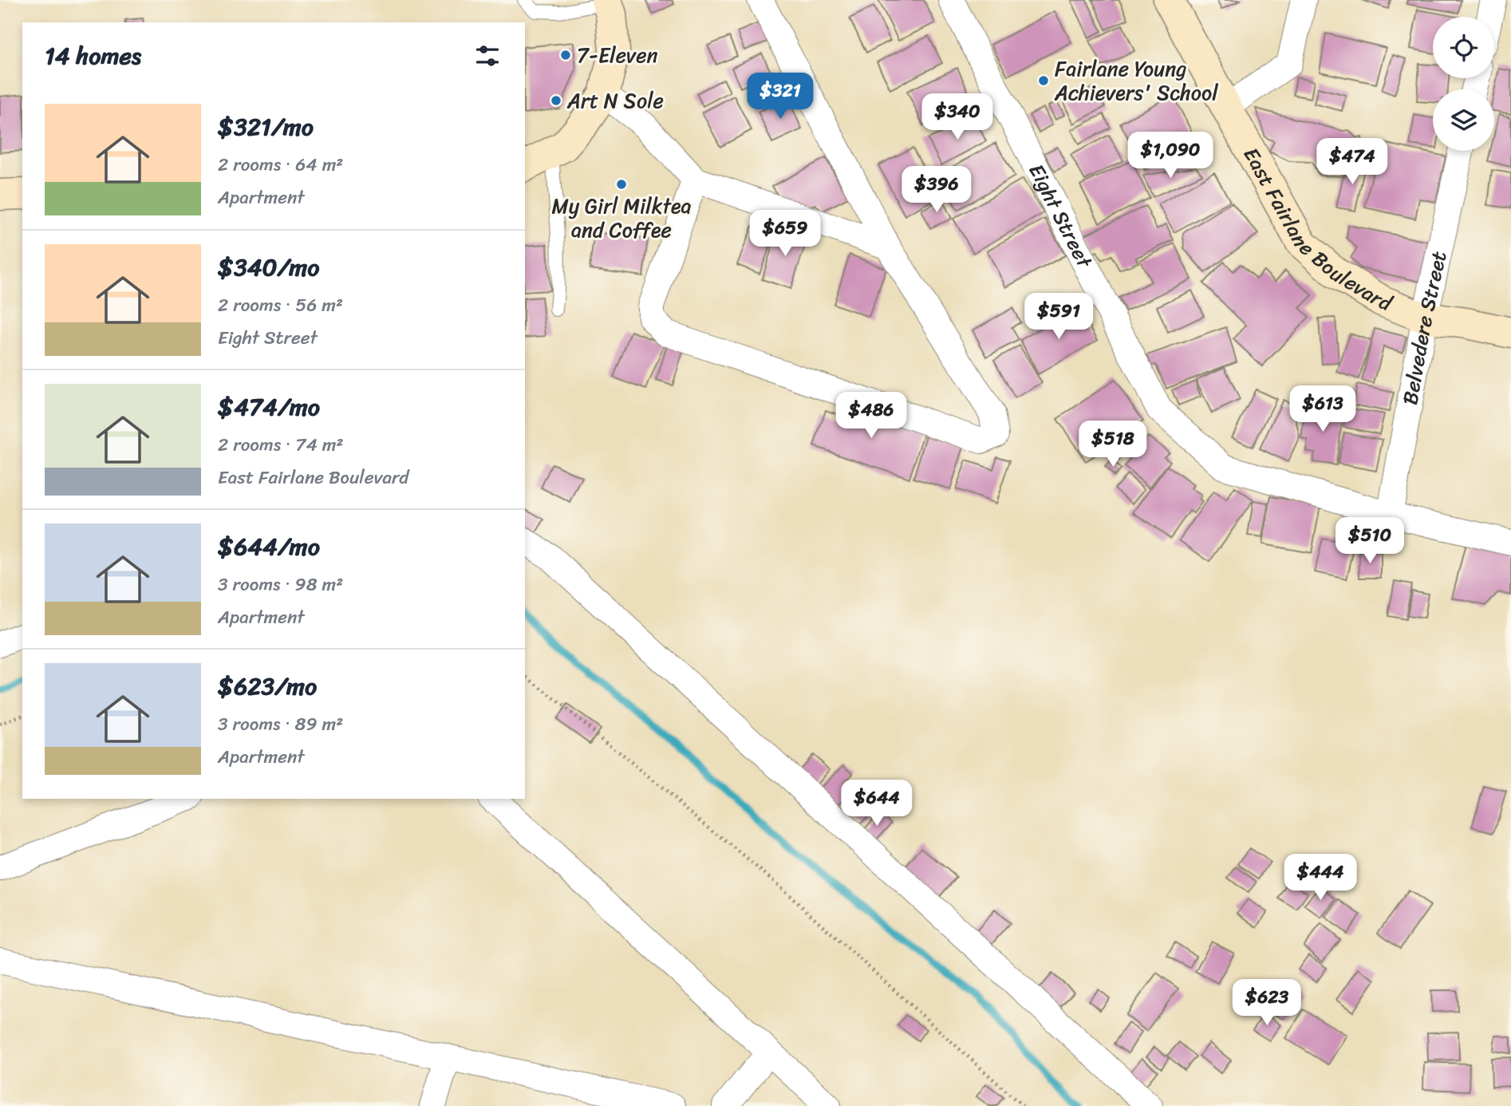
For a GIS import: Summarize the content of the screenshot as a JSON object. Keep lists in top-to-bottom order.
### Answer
{
  "streets": {
    "street": ["Eight Street", "East Fairlane Boulevard", "Belvedere Street"]
  },
  "crossings": [
    ["Eight Street", "Belvedere Street"],
    ["East Fairlane Boulevard", "Belvedere Street"]
  ],
  "places": [
    "7-Eleven",
    "Fairlane Young Achievers' School",
    "Art N Sole",
    "My Girl Milktea and Coffee"
  ],
  "page": {
    "heading": "14 homes",
    "price": [
      "$321",
      "$340",
      "$1,090",
      "$474",
      "$396",
      "$659",
      "$591",
      "$613",
      "$486",
      "$518",
      "$510",
      "$644",
      "$444",
      "$623"
    ],
    "list": [
      {
        "name": "$321/mo",
        "note": "2 rooms · 64 m² · Apartment"
      },
      {
        "name": "$340/mo",
        "note": "2 rooms · 56 m² · Eight Street"
      },
      {
        "name": "$474/mo",
        "note": "2 rooms · 74 m² · East Fairlane Boulevard"
      },
      {
        "name": "$644/mo",
        "note": "3 rooms · 98 m² · Apartment"
      },
      {
        "name": "$623/mo",
        "note": "3 rooms · 89 m² · Apartment"
      }
    ]
  }
}
